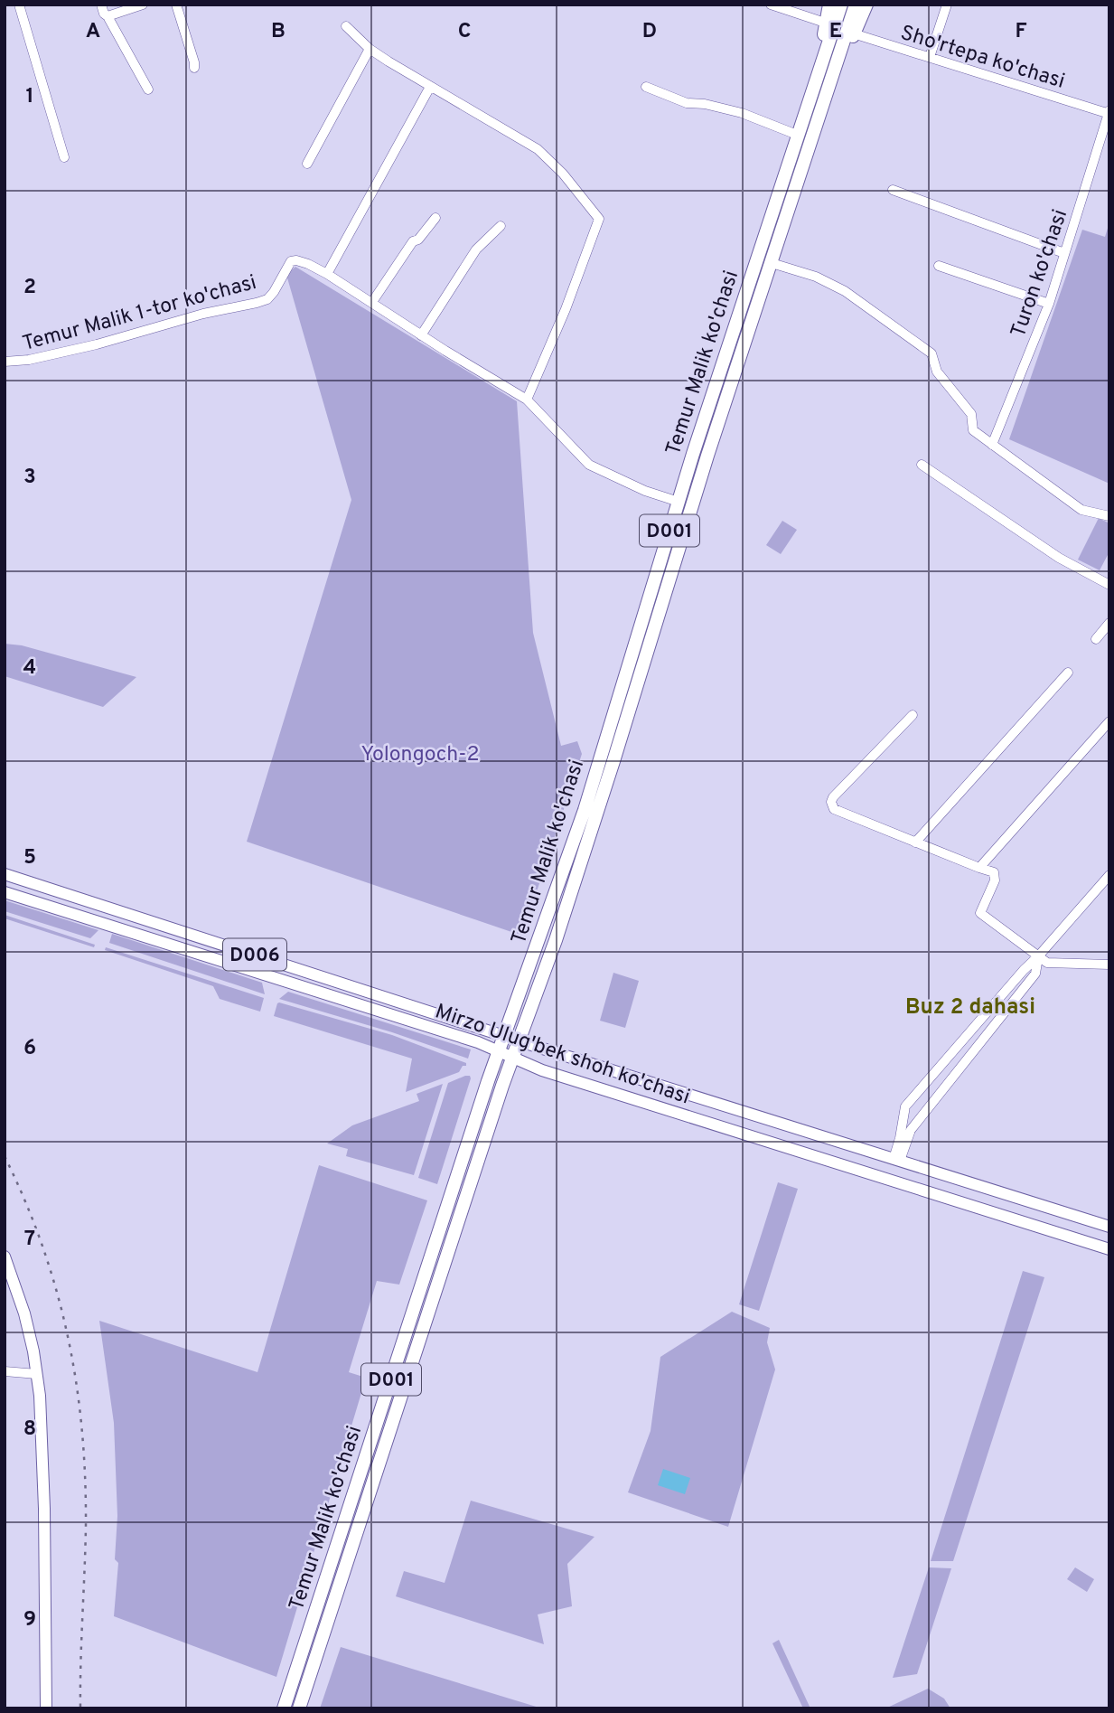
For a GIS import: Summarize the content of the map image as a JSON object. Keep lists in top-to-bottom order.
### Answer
{
  "streets": {
    "highway": ["Temur Malik ko'chasi", "D001"],
    "main road": ["D006", "Mirzo Ulug'bek shoh ko'chasi"],
    "street": ["Sho'rtepa ko'chasi", "Turon ko'chasi", "Temur Malik 1-tor ko'chasi"]
  },
  "crossings": [
    ["Sho'rtepa ko'chasi", "Turon ko'chasi"],
    ["Sho'rtepa ko'chasi", "Temur Malik ko'chasi"],
    ["Temur Malik 1-tor ko'chasi", "Temur Malik ko'chasi"],
    ["Temur Malik ko'chasi", "Mirzo Ulug'bek shoh ko'chasi"]
  ],
  "districts": ["Buz 2 dahasi"],
  "parks": ["Yolongoch-2"],
  "grid": {
    "columns": [
      "A",
      "B",
      "C",
      "D",
      "E",
      "F"
    ],
    "rows": [
      "1",
      "2",
      "3",
      "4",
      "5",
      "6",
      "7",
      "8",
      "9"
    ]
  }
}
